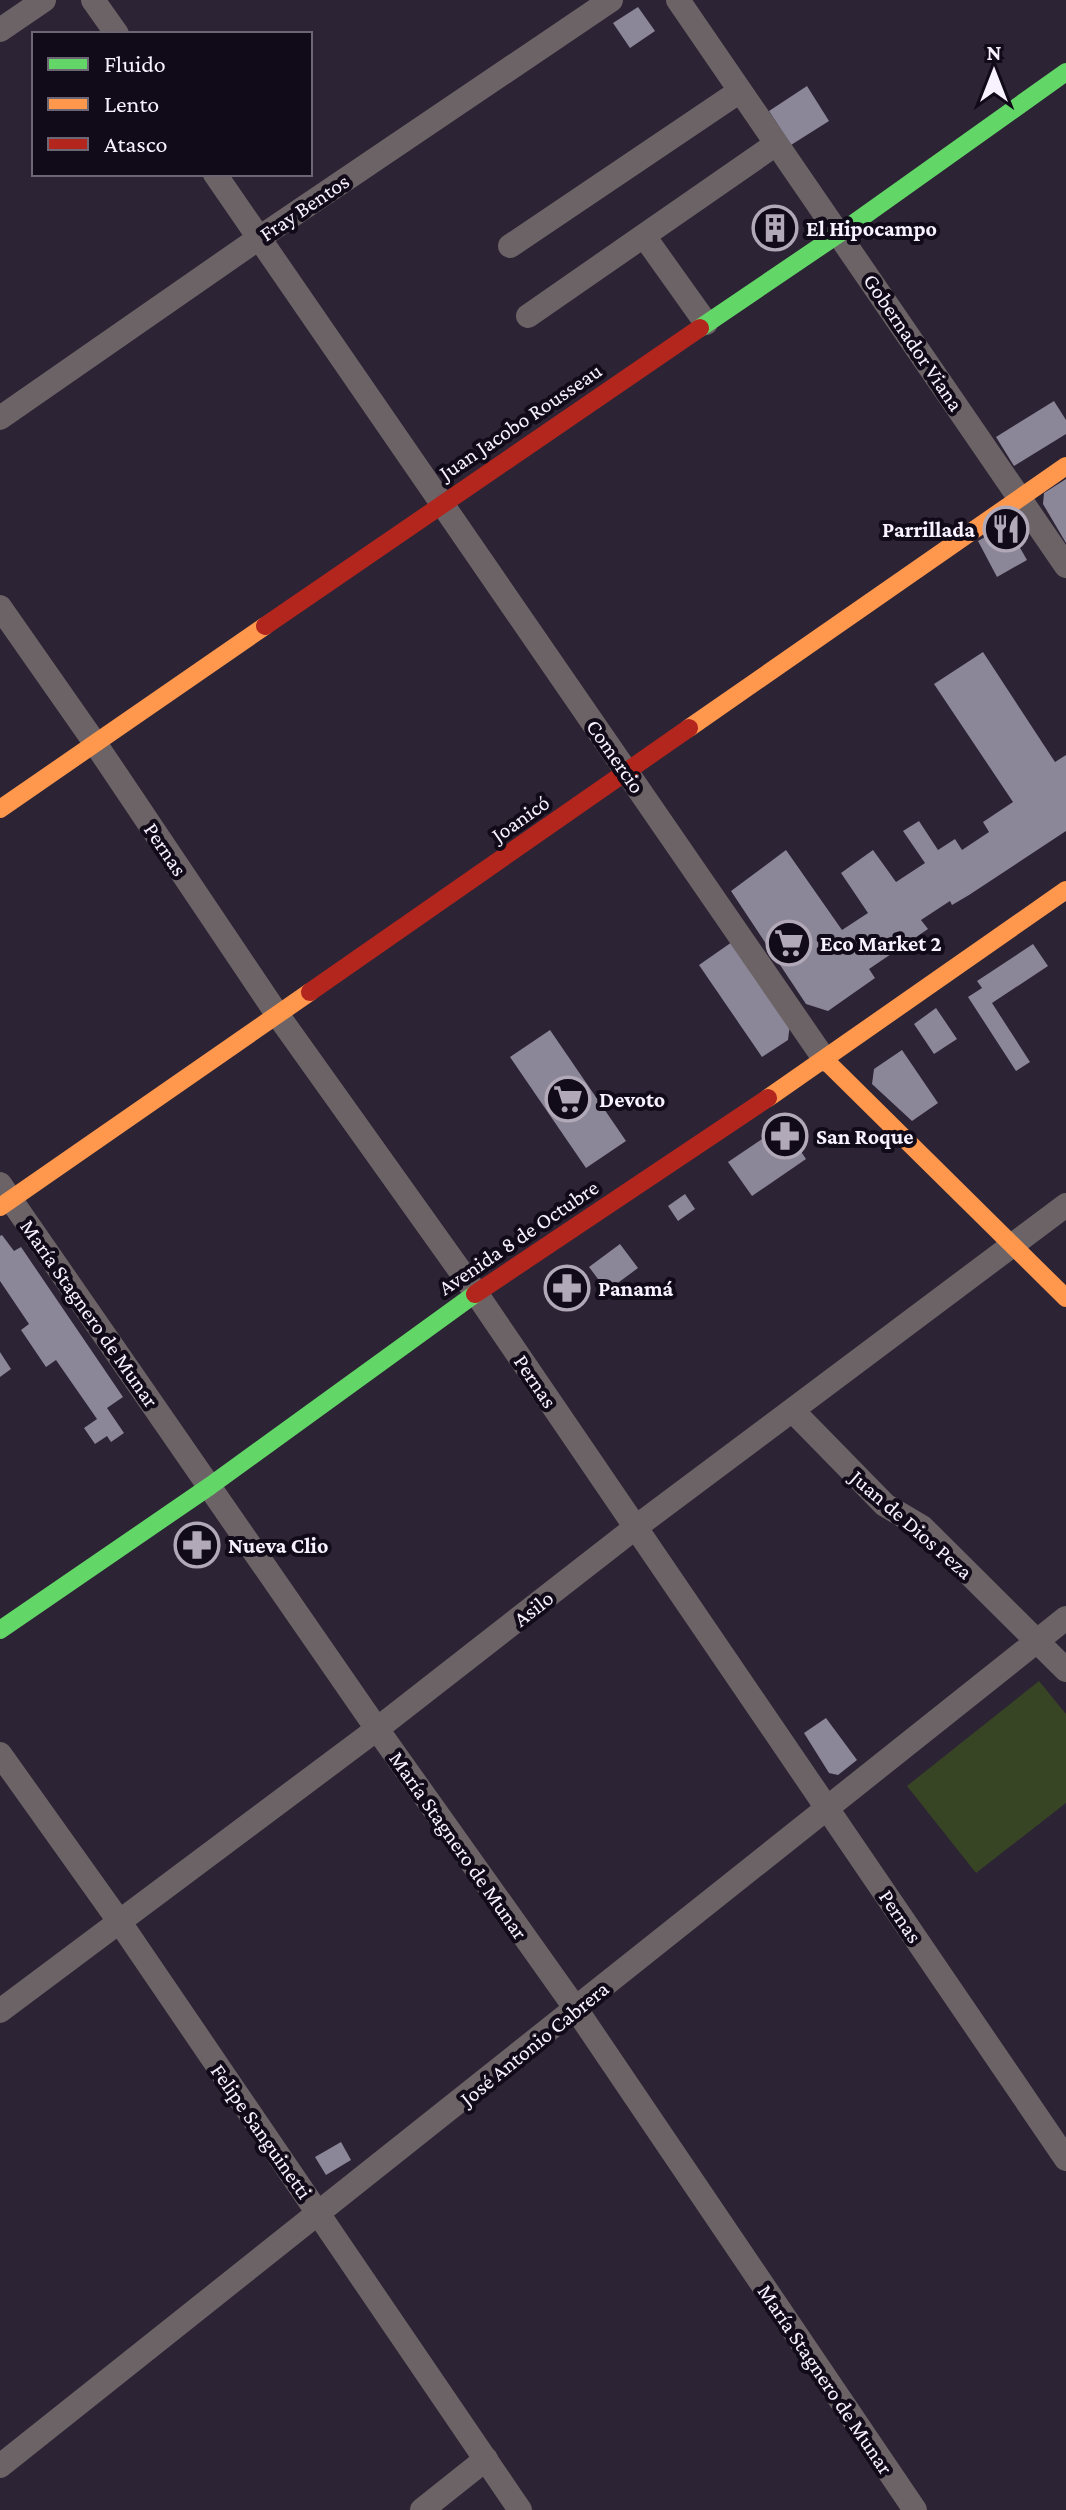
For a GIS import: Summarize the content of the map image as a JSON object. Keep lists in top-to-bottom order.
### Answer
{
  "streets": {
    "street": [
      "Fray Bentos",
      "Gobernador Viana",
      "Juan Jacobo Rousseau",
      "Comercio",
      "Joanicó",
      "Pernas",
      "Avenida 8 de Octubre",
      "María Stagnero de Munar",
      "Juan de Dios Peza",
      "Asilo",
      "José Antonio Cabrera",
      "Felipe Sanguinetti"
    ]
  },
  "crossings": [
    ["Fray Bentos", "Comercio"],
    ["Gobernador Viana", "Juan Jacobo Rousseau"],
    ["Gobernador Viana", "Joanicó"],
    ["Juan Jacobo Rousseau", "Comercio"],
    ["Juan Jacobo Rousseau", "Pernas"],
    ["Comercio", "Joanicó"],
    ["Comercio", "Avenida 8 de Octubre"],
    ["Comercio", "Asilo"],
    ["Joanicó", "Pernas"],
    ["Joanicó", "María Stagnero de Munar"],
    ["Pernas", "Avenida 8 de Octubre"],
    ["Pernas", "Asilo"],
    ["Pernas", "José Antonio Cabrera"],
    ["Avenida 8 de Octubre", "María Stagnero de Munar"],
    ["María Stagnero de Munar", "Asilo"],
    ["María Stagnero de Munar", "José Antonio Cabrera"],
    ["Juan de Dios Peza", "Asilo"],
    ["Juan de Dios Peza", "José Antonio Cabrera"],
    ["Asilo", "Felipe Sanguinetti"],
    ["José Antonio Cabrera", "Felipe Sanguinetti"]
  ],
  "places": {
    "building": ["El Hipocampo"],
    "restaurant": ["Parrillada"],
    "supermarket": ["Eco Market 2", "Devoto"],
    "pharmacy": ["San Roque", "Panamá", "Nueva Clio"]
  },
  "legend": ["Fluido", "Lento", "Atasco"],
  "north": "top"
}
